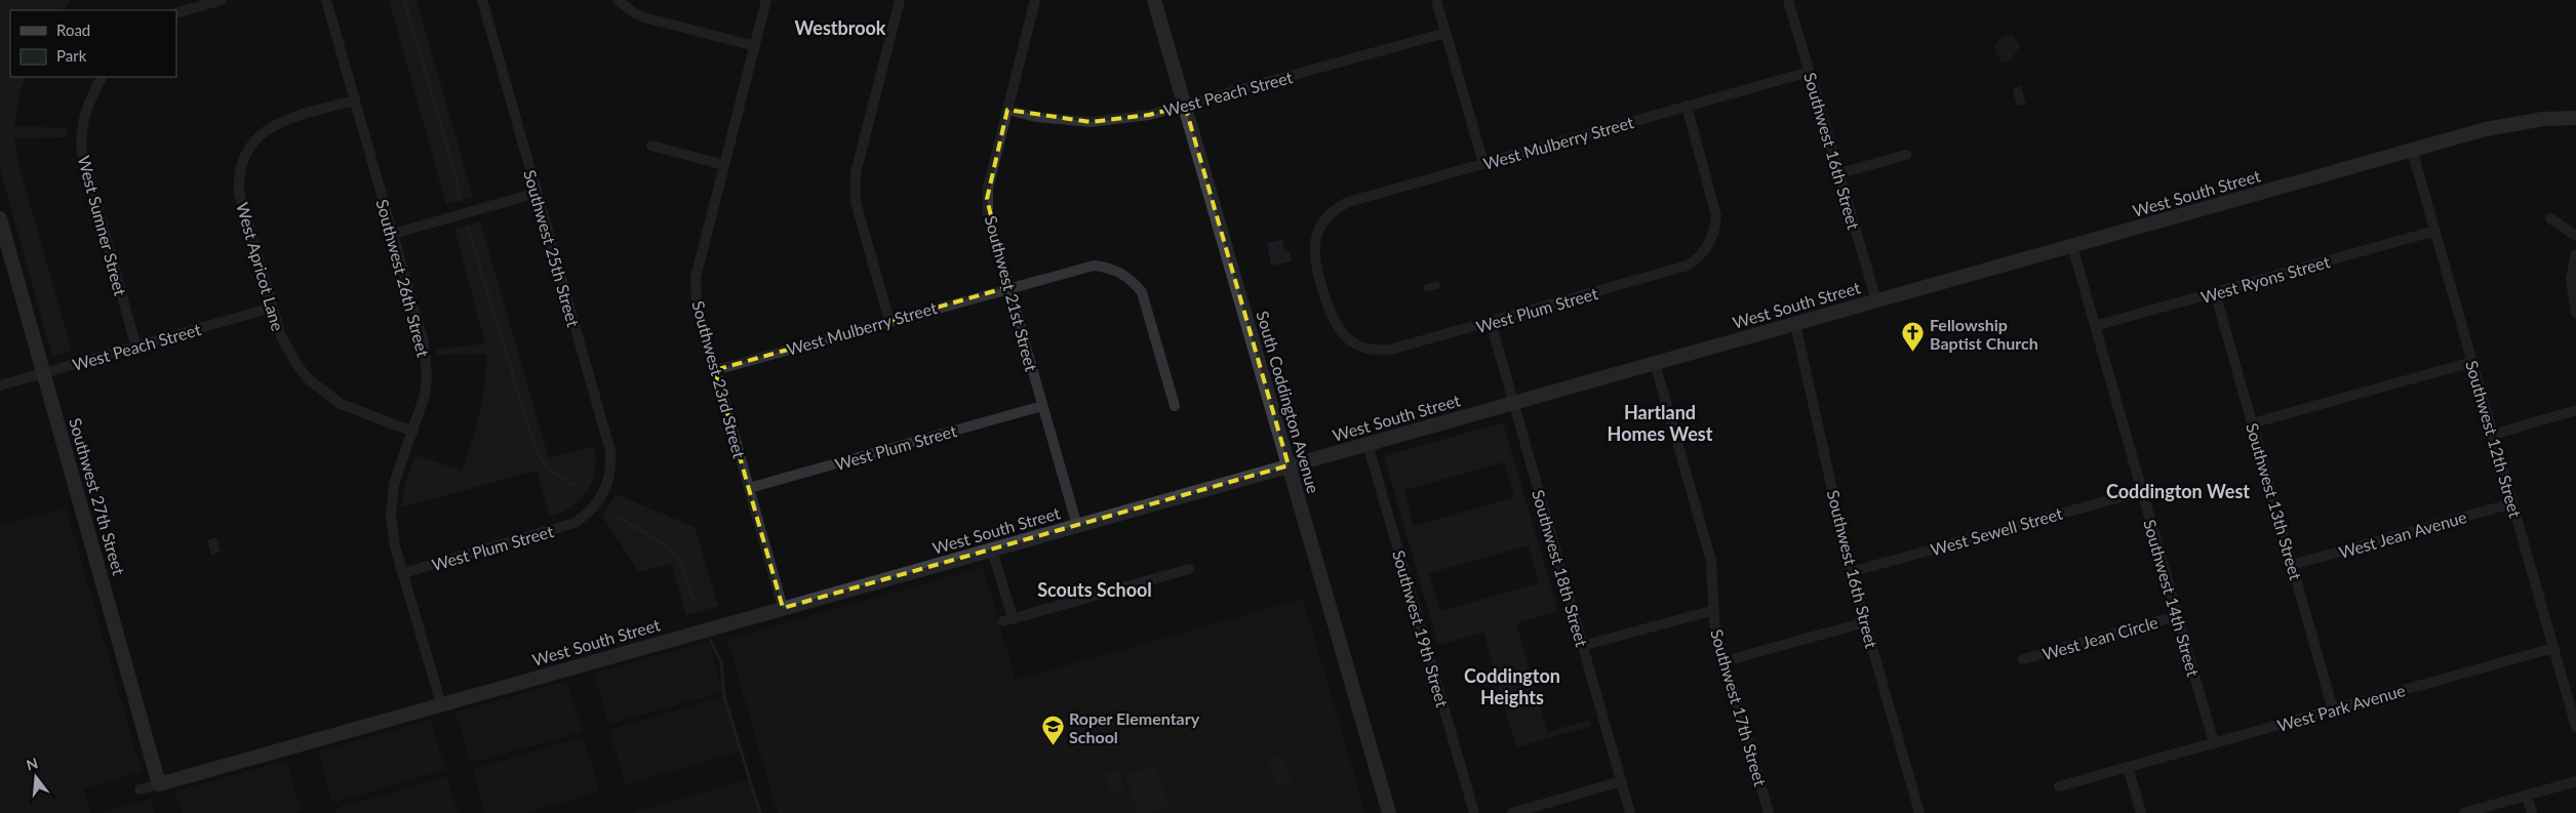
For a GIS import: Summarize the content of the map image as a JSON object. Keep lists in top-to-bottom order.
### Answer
{
  "streets": {
    "street": [
      "West Peach Street",
      "West Mulberry Street",
      "Southwest 16th Street",
      "West South Street",
      "West Sumner Street",
      "Southwest 25th Street",
      "West Apricot Lane",
      "Southwest 26th Street",
      "West Ryons Street",
      "Southwest 21st Street",
      "West Plum Street",
      "Southwest 23rd Street",
      "South Coddington Avenue",
      "Southwest 12th Street",
      "Southwest 27th Street",
      "Southwest 13th Street",
      "West Sewell Street",
      "West Jean Avenue",
      "Southwest 18th Street",
      "Southwest 14th Street",
      "Southwest 19th Street",
      "West Jean Circle",
      "Southwest 17th Street",
      "West Park Avenue"
    ]
  },
  "crossings": [
    ["West Peach Street", "West Sumner Street"],
    ["West Peach Street", "West Apricot Lane"],
    ["West Peach Street", "Southwest 21st Street"],
    ["West Peach Street", "South Coddington Avenue"],
    ["West Peach Street", "Southwest 27th Street"],
    ["West Mulberry Street", "Southwest 16th Street"],
    ["West Mulberry Street", "Southwest 21st Street"],
    ["West Mulberry Street", "West Plum Street"],
    ["West Mulberry Street", "Southwest 23rd Street"],
    ["Southwest 16th Street", "West South Street"],
    ["Southwest 16th Street", "West Sewell Street"],
    ["West South Street", "Southwest 26th Street"],
    ["West South Street", "Southwest 21st Street"],
    ["West South Street", "Southwest 23rd Street"],
    ["West South Street", "South Coddington Avenue"],
    ["West South Street", "Southwest 12th Street"],
    ["West South Street", "Southwest 27th Street"],
    ["West South Street", "Southwest 18th Street"],
    ["West South Street", "Southwest 14th Street"],
    ["West South Street", "Southwest 19th Street"],
    ["West South Street", "Southwest 17th Street"],
    ["Southwest 25th Street", "West Plum Street"],
    ["West Apricot Lane", "Southwest 26th Street"],
    ["Southwest 26th Street", "West Plum Street"],
    ["West Ryons Street", "Southwest 12th Street"],
    ["West Ryons Street", "Southwest 13th Street"],
    ["West Ryons Street", "Southwest 14th Street"],
    ["Southwest 21st Street", "West Plum Street"],
    ["West Plum Street", "Southwest 23rd Street"],
    ["West Plum Street", "Southwest 18th Street"],
    ["Southwest 12th Street", "West Jean Avenue"],
    ["Southwest 12th Street", "West Park Avenue"],
    ["Southwest 13th Street", "West Jean Avenue"],
    ["Southwest 13th Street", "West Park Avenue"],
    ["West Sewell Street", "Southwest 14th Street"],
    ["Southwest 14th Street", "West Jean Circle"],
    ["Southwest 14th Street", "West Park Avenue"]
  ],
  "districts": [
    "Westbrook",
    "Hartland Homes West",
    "Coddington West",
    "Scouts School",
    "Coddington Heights"
  ],
  "places": {
    "church": ["Fellowship Baptist Church"],
    "school or university": ["Roper Elementary School"]
  },
  "legend": ["Road", "Park"],
  "north": "top"
}
